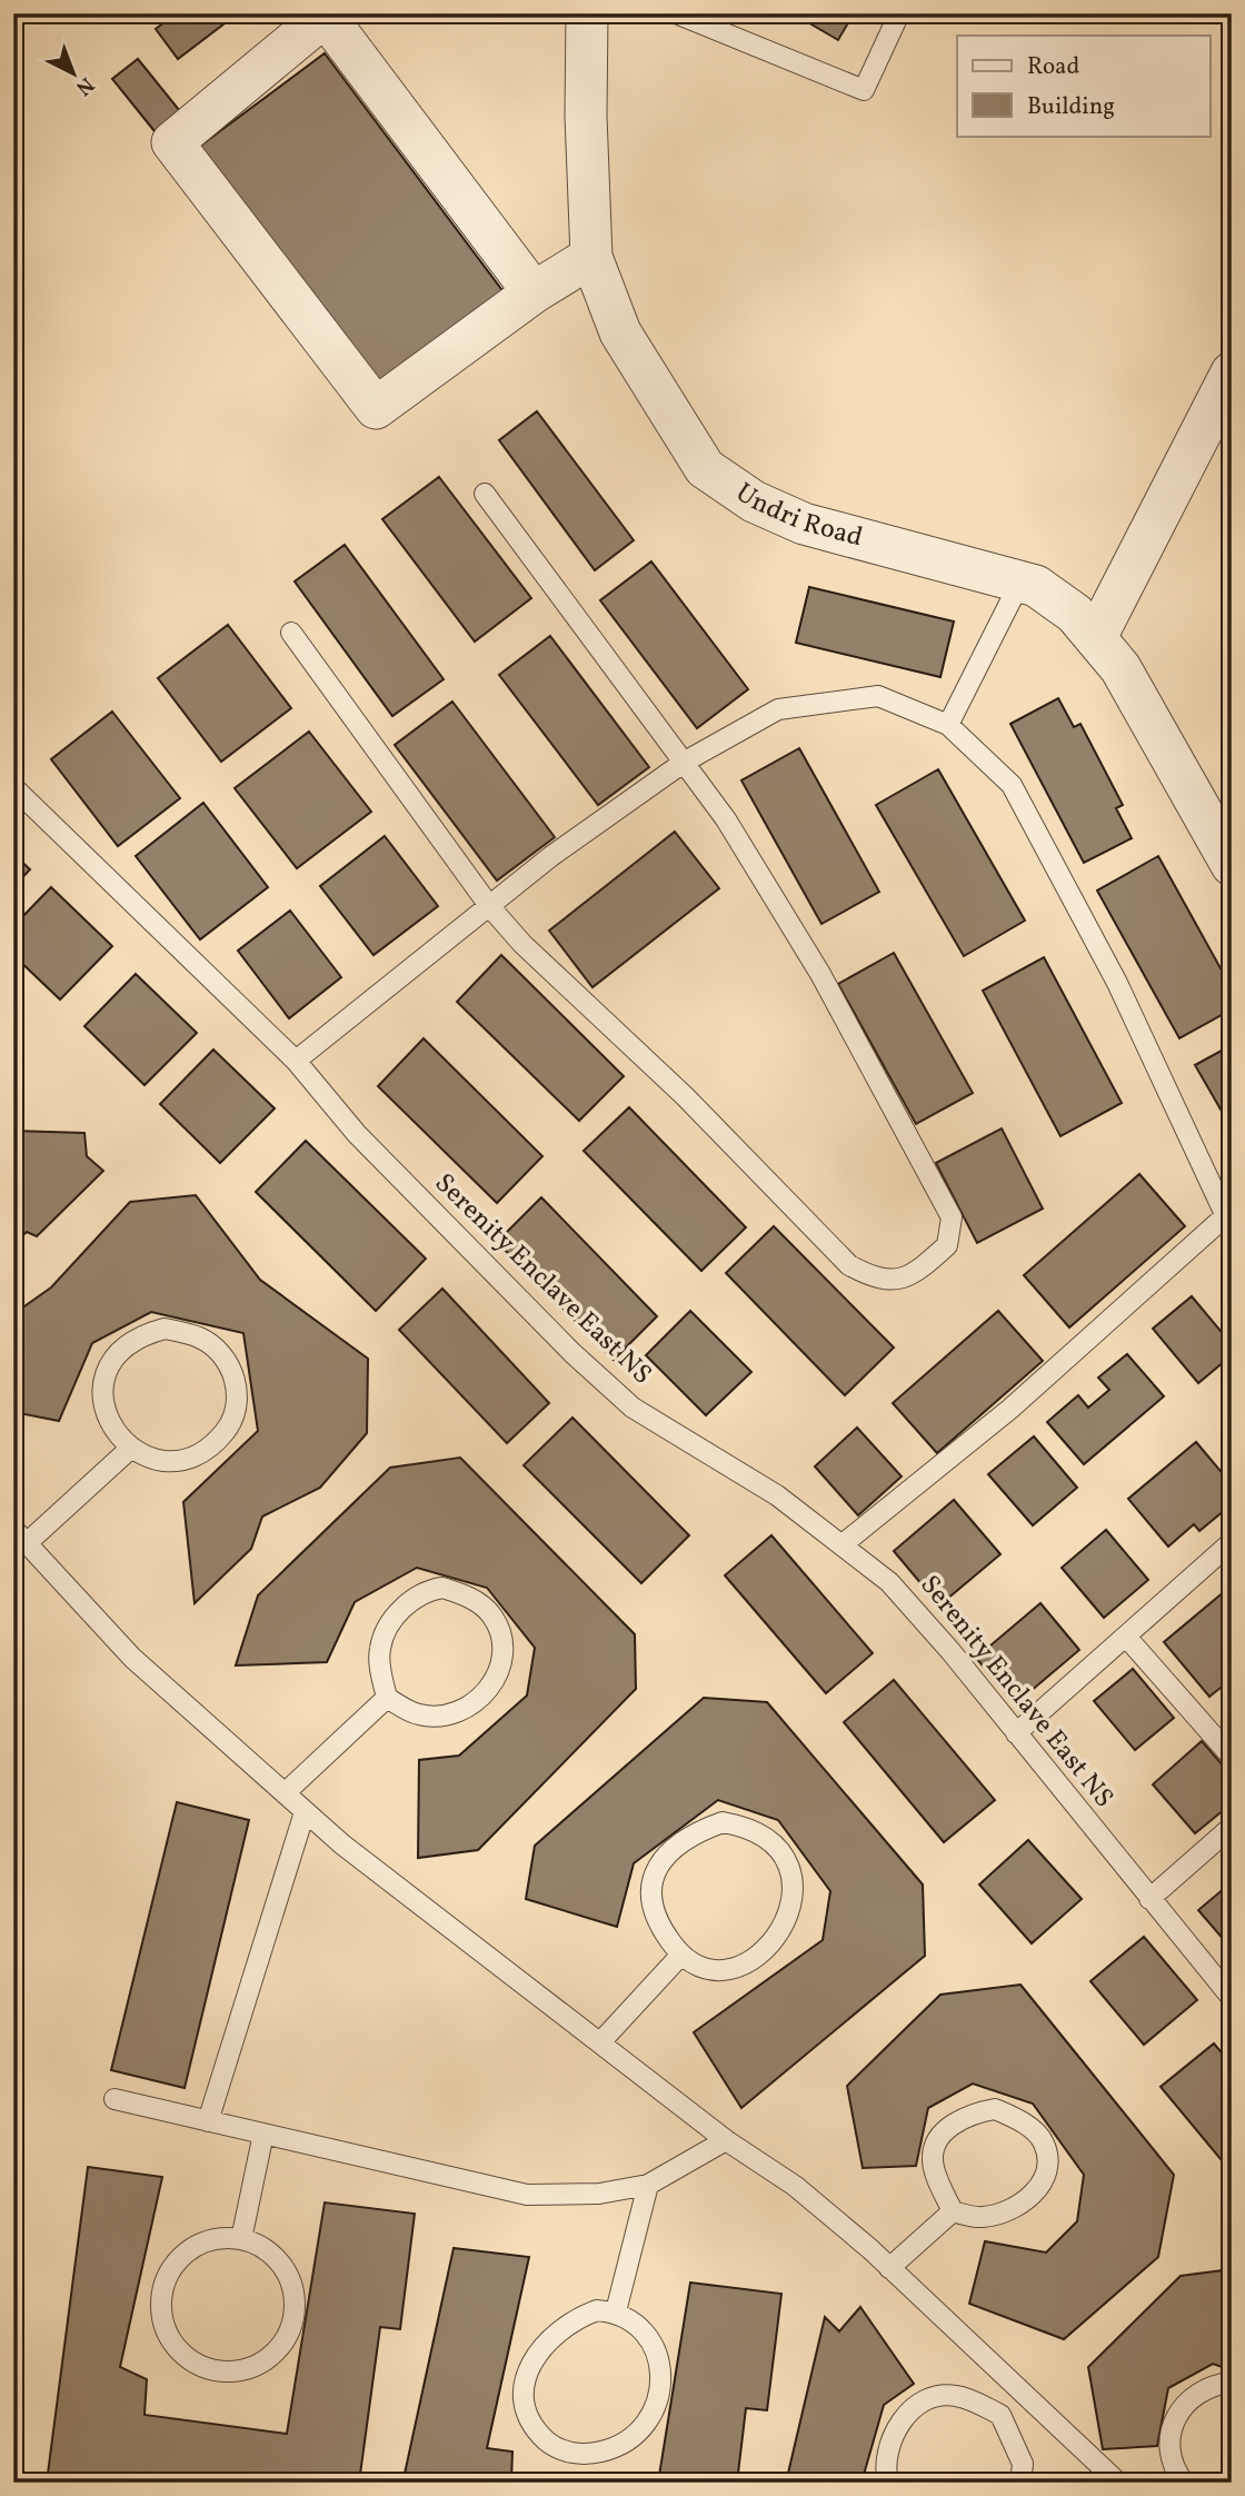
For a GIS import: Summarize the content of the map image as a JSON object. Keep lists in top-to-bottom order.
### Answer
{
  "streets": {
    "street": ["Undri Road"],
    "lane": ["Serenity Enclave East NS"]
  },
  "legend": ["Road", "Building"],
  "north": "bottom right"
}
